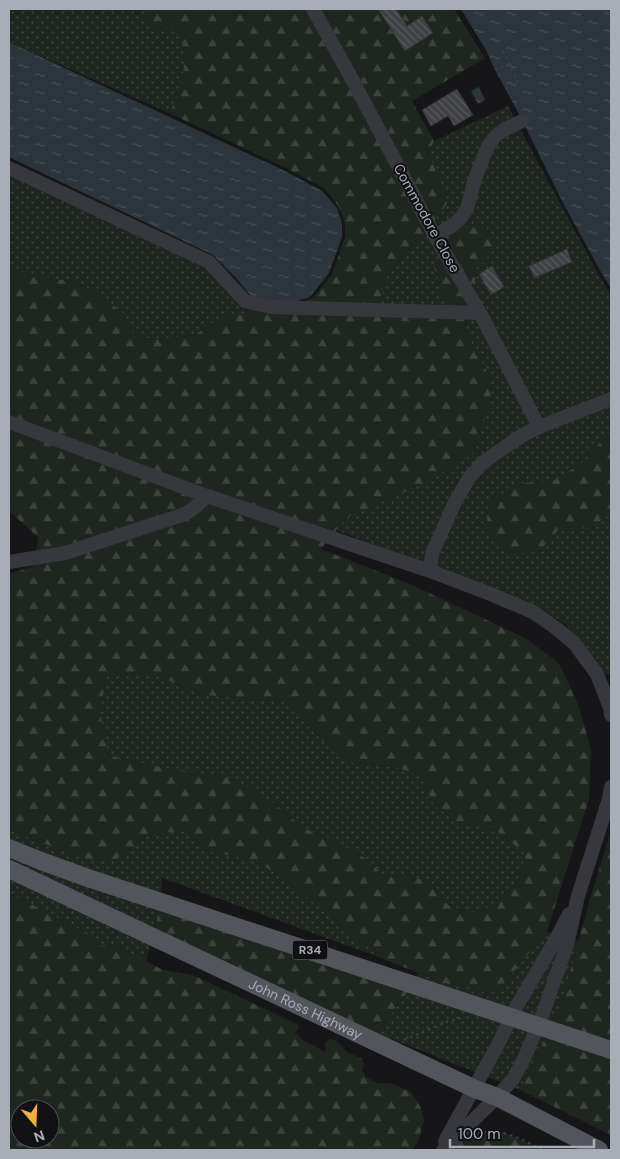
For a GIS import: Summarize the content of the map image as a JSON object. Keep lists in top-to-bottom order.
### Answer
{
  "streets": {
    "main road": ["R34", "John Ross Highway"],
    "street": ["Commodore Close"]
  },
  "scale_bar": "100 m",
  "north": "bottom"
}
